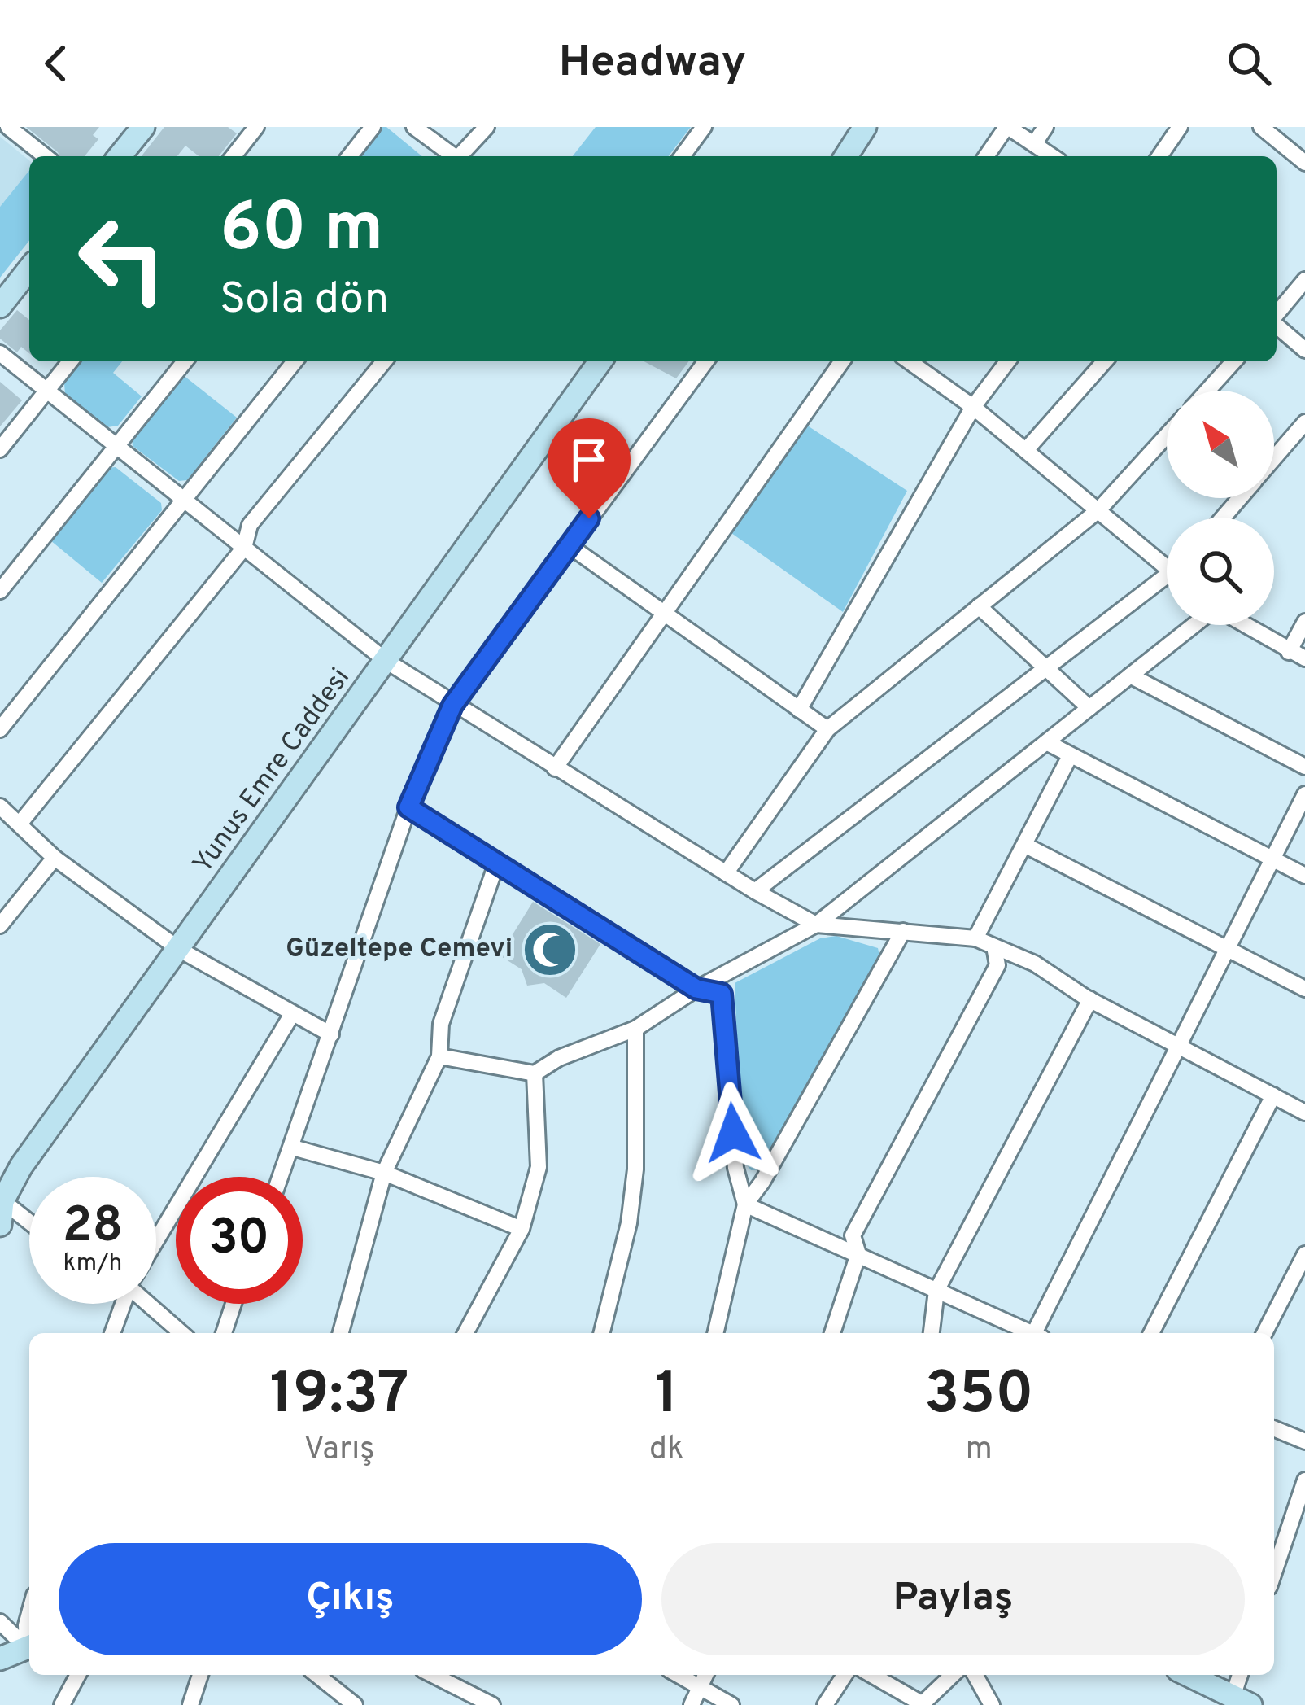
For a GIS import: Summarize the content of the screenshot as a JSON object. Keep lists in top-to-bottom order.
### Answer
{
  "streets": {
    "street": ["Yunus Emre Caddesi"]
  },
  "places": {
    "mosque": ["Güzeltepe Cemevi"]
  },
  "north": "top left",
  "page": {
    "header": "Headway",
    "turn": ["60 m", "Sola dön"],
    "speed": "28 km/h",
    "limit": "30",
    "eta": [
      "19:37",
      "Varış",
      "1",
      "dk",
      "350",
      "m"
    ],
    "buttons": ["Çıkış", "Paylaş"]
  }
}
